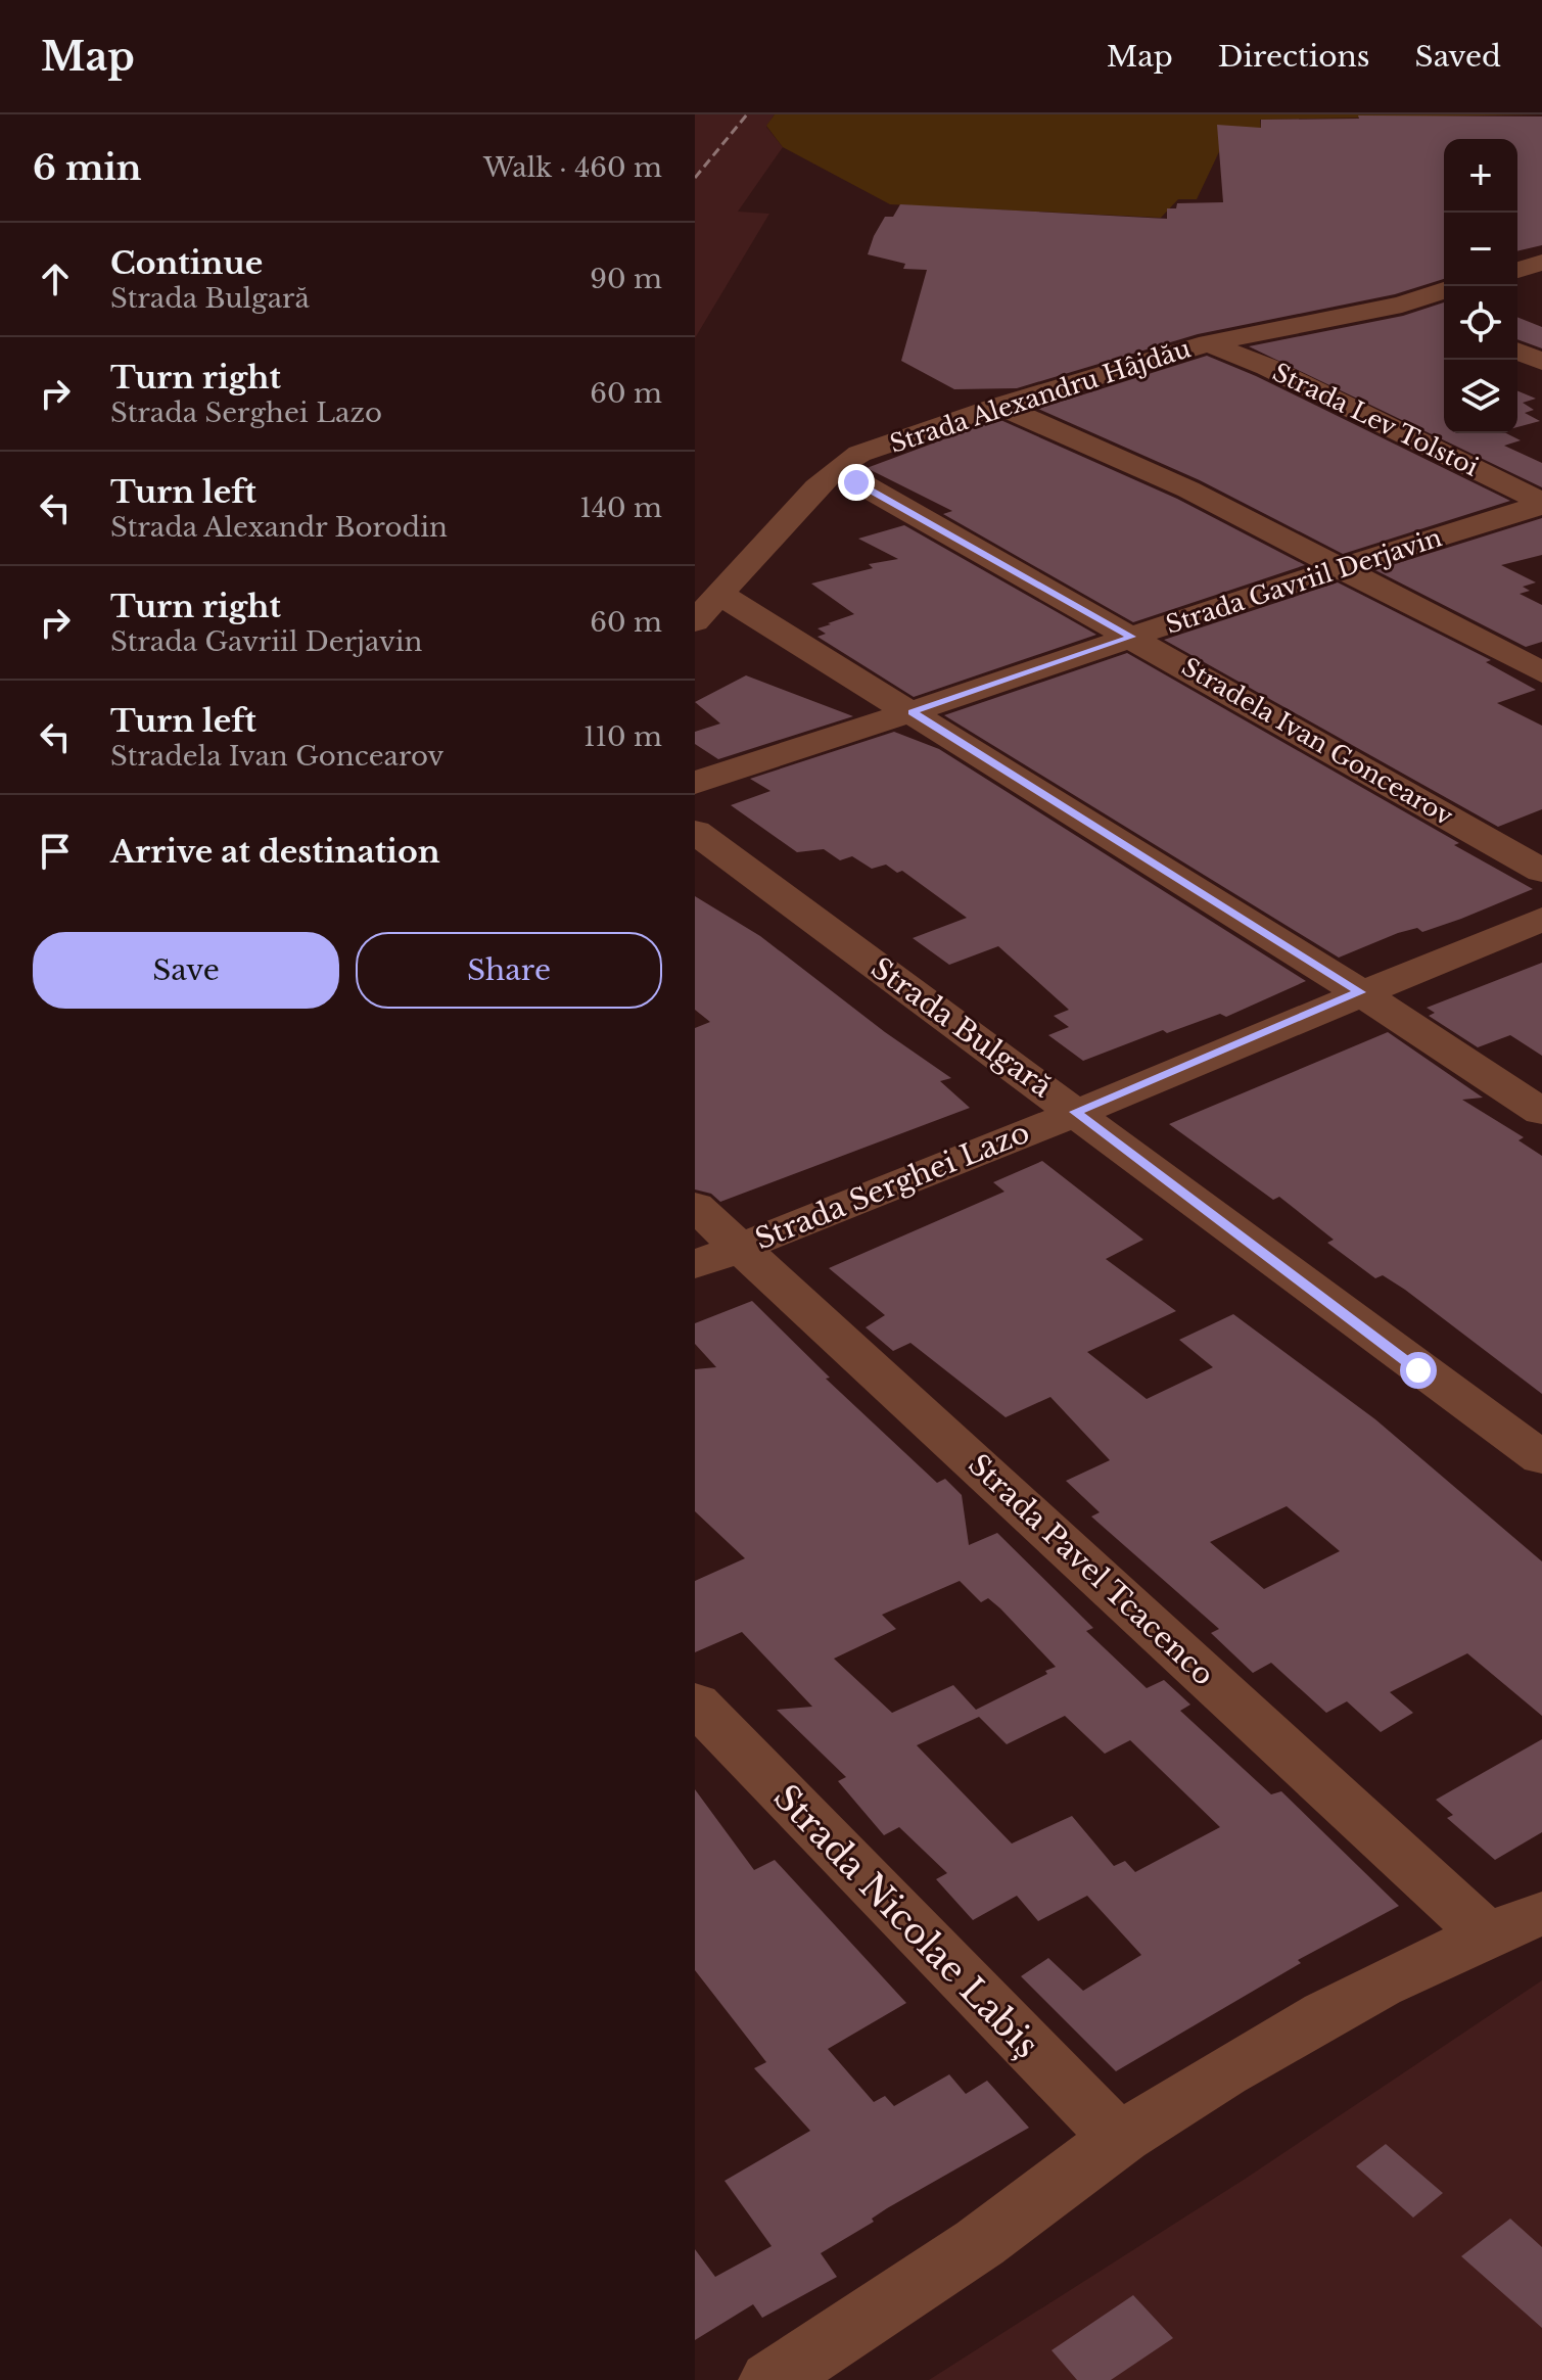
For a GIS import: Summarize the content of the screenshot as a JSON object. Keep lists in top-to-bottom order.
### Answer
{
  "streets": {
    "street": [
      "Strada Alexandru Hâjdău",
      "Strada Lev Tolstoi",
      "Strada Gavriil Derjavin",
      "Stradela Ivan Goncearov",
      "Strada Bulgară",
      "Strada Serghei Lazo",
      "Strada Pavel Tcacenco",
      "Strada Nicolae Labiș"
    ]
  },
  "crossings": [
    ["Strada Alexandru Hâjdău", "Strada Lev Tolstoi"],
    ["Strada Alexandru Hâjdău", "Stradela Ivan Goncearov"],
    ["Strada Lev Tolstoi", "Strada Gavriil Derjavin"],
    ["Strada Gavriil Derjavin", "Stradela Ivan Goncearov"],
    ["Strada Bulgară", "Strada Serghei Lazo"],
    ["Strada Serghei Lazo", "Strada Pavel Tcacenco"]
  ],
  "page": {
    "header": "Map",
    "nav": ["Map", "Directions", "Saved"],
    "heading": ["6 min", "Walk · 460 m"],
    "map_buttons": ["+", "−"],
    "list": [
      ["Continue", "Strada Bulgară", "90 m"],
      ["Turn right", "Strada Serghei Lazo", "60 m"],
      ["Turn left", "Strada Alexandr Borodin", "140 m"],
      ["Turn right", "Strada Gavriil Derjavin", "60 m"],
      ["Turn left", "Stradela Ivan Goncearov", "110 m"],
      "Arrive at destination"
    ],
    "buttons": ["Save", "Share"]
  }
}
